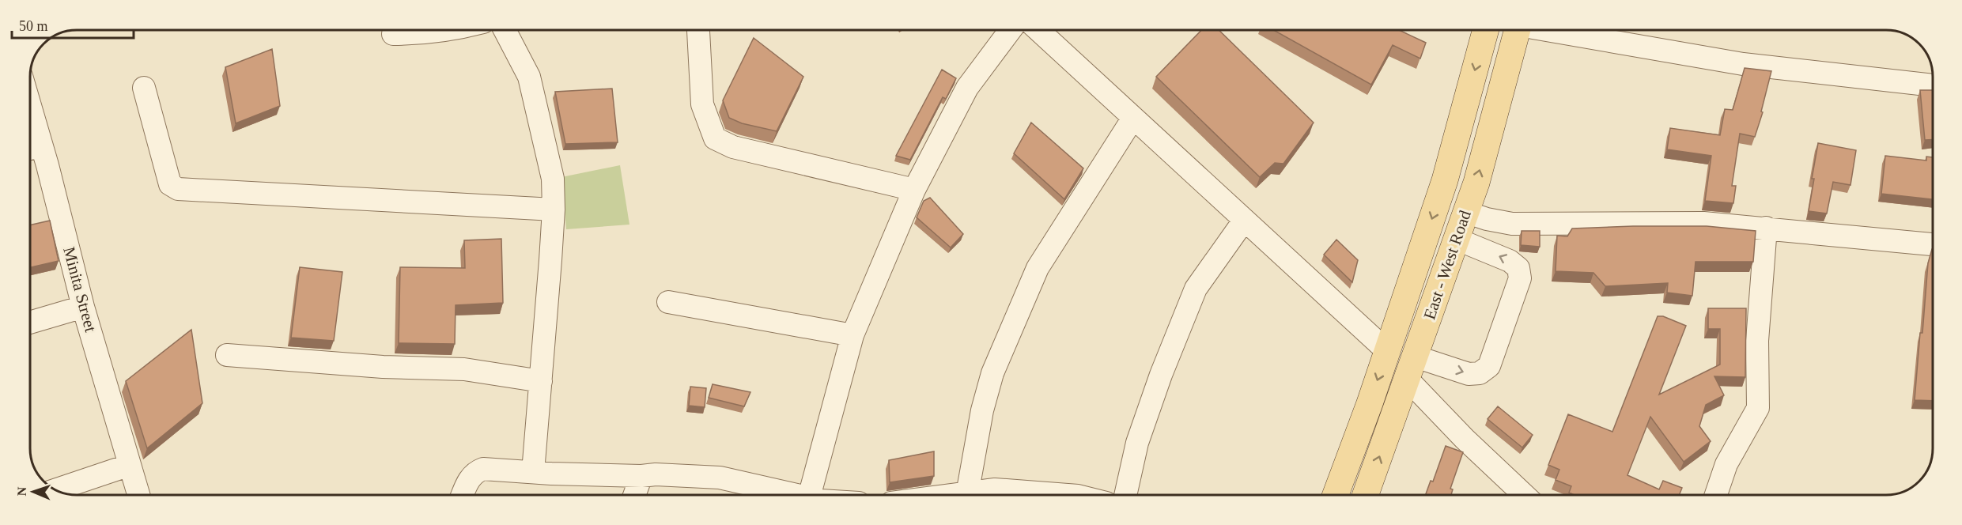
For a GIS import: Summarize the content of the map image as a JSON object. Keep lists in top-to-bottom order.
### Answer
{
  "streets": {
    "main road": ["East - West Road"],
    "street": ["Minita Street"]
  },
  "scale_bar": "50 m",
  "north": "left"
}
